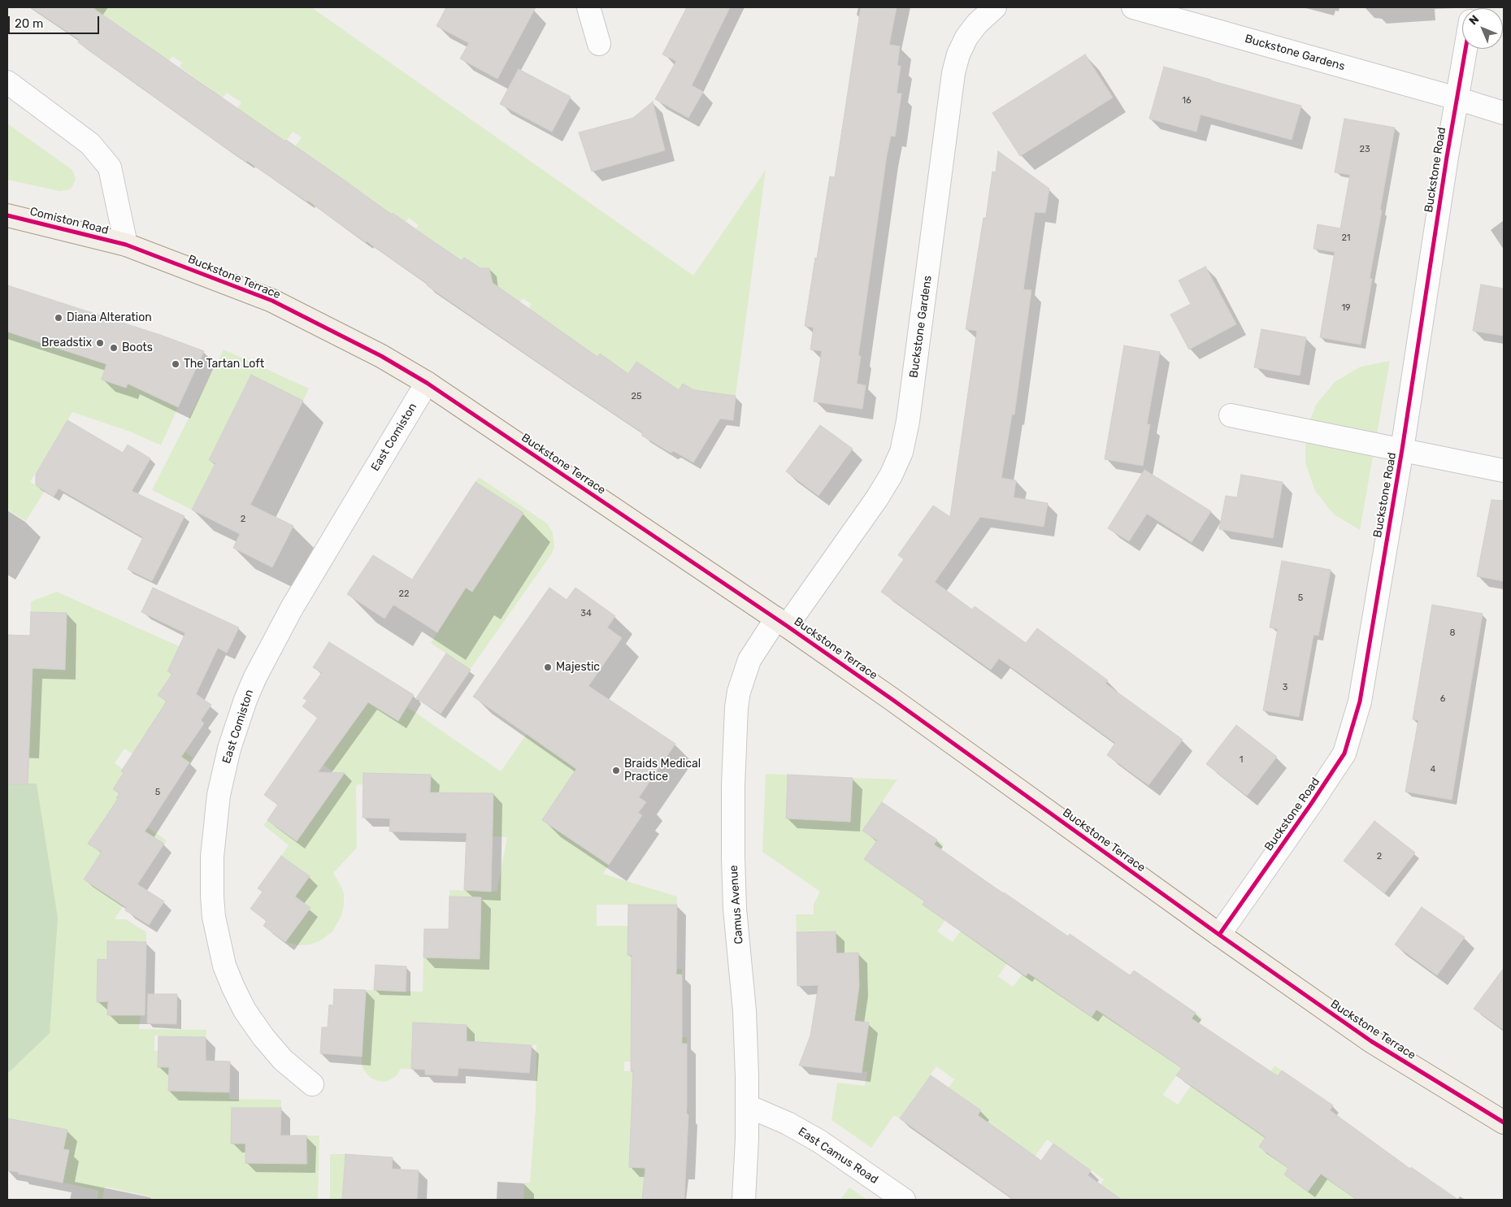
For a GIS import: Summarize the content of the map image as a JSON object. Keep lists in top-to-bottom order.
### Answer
{
  "streets": {
    "main road": ["Comiston Road", "Buckstone Terrace"],
    "street": [
      "Buckstone Gardens",
      "Buckstone Road",
      "East Comiston",
      "Camus Avenue",
      "East Camus Road"
    ]
  },
  "crossings": [
    ["Buckstone Gardens", "Buckstone Road"],
    ["Buckstone Gardens", "Buckstone Terrace"],
    ["Buckstone Gardens", "Camus Avenue"],
    ["Buckstone Road", "Buckstone Terrace"],
    ["Comiston Road", "Buckstone Terrace"],
    ["Buckstone Terrace", "East Comiston"],
    ["Buckstone Terrace", "Camus Avenue"],
    ["Camus Avenue", "East Camus Road"]
  ],
  "places": [
    "Diana Alteration",
    "Breadstix",
    "Boots",
    "The Tartan Loft",
    "Majestic",
    "Braids Medical Practice"
  ],
  "house_numbers": [
    "16",
    "23",
    "21",
    "19",
    "25",
    "2",
    "22",
    "5",
    "34",
    "8",
    "3",
    "6",
    "1",
    "4",
    "5",
    "2"
  ],
  "scale_bar": "20 m",
  "north": "top left"
}
